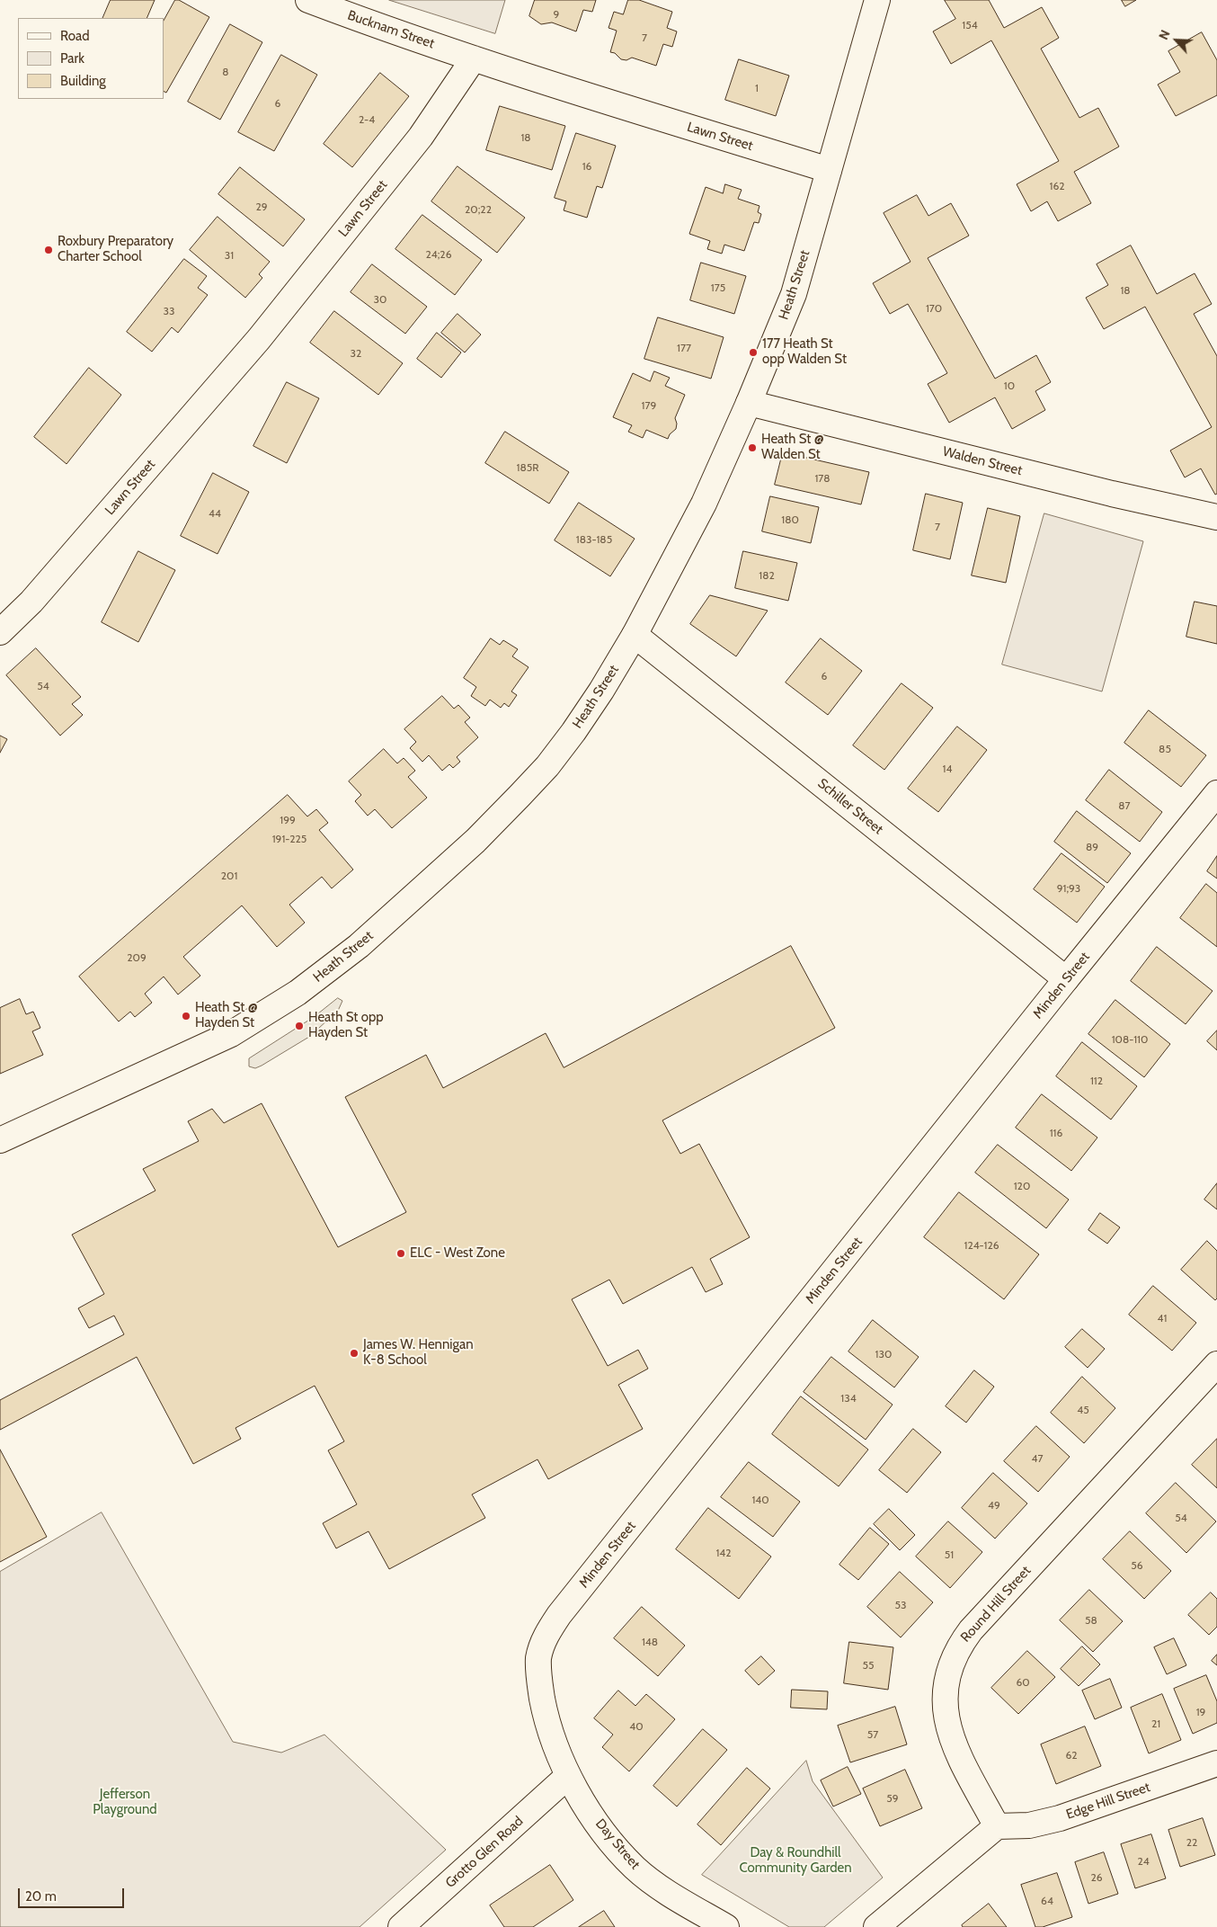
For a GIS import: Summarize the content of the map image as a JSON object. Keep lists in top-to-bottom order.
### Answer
{
  "streets": {
    "street": [
      "Bucknam Street",
      "Lawn Street",
      "Heath Street",
      "Walden Street",
      "Schiller Street",
      "Minden Street",
      "Round Hill Street",
      "Edge Hill Street",
      "Day Street",
      "Grotto Glen Road"
    ]
  },
  "crossings": [
    ["Bucknam Street", "Lawn Street"],
    ["Lawn Street", "Heath Street"],
    ["Heath Street", "Walden Street"],
    ["Heath Street", "Schiller Street"],
    ["Schiller Street", "Minden Street"],
    ["Minden Street", "Day Street"],
    ["Minden Street", "Grotto Glen Road"],
    ["Round Hill Street", "Edge Hill Street"],
    ["Day Street", "Grotto Glen Road"]
  ],
  "parks": ["Jefferson Playground", "Day & Roundhill Community Garden"],
  "places": [
    "Roxbury Preparatory Charter School",
    "177 Heath St opp Walden St",
    "Heath St @ Walden St",
    "Heath St @ Hayden St",
    "Heath St opp Hayden St",
    "ELC - West Zone",
    "James W. Hennigan K-8 School"
  ],
  "house_numbers": [
    "9",
    "154",
    "7",
    "8",
    "1",
    "6",
    "2-4",
    "18",
    "16",
    "162",
    "29",
    "20;22",
    "24;26",
    "31",
    "175",
    "18",
    "30",
    "170",
    "33",
    "177",
    "32",
    "10",
    "179",
    "185R",
    "178",
    "44",
    "180",
    "7",
    "183-185",
    "182",
    "6",
    "54",
    "85",
    "14",
    "87",
    "199",
    "191-225",
    "89",
    "201",
    "91;93",
    "209",
    "108-110",
    "112",
    "116",
    "120",
    "124-126",
    "41",
    "130",
    "134",
    "45",
    "47",
    "140",
    "49",
    "54",
    "142",
    "51",
    "56",
    "53",
    "58",
    "148",
    "55",
    "60",
    "19",
    "21",
    "40",
    "57",
    "62",
    "59",
    "22",
    "24",
    "26",
    "64"
  ],
  "legend": ["Road", "Park", "Building"],
  "scale_bar": "20 m",
  "north": "top left"
}
